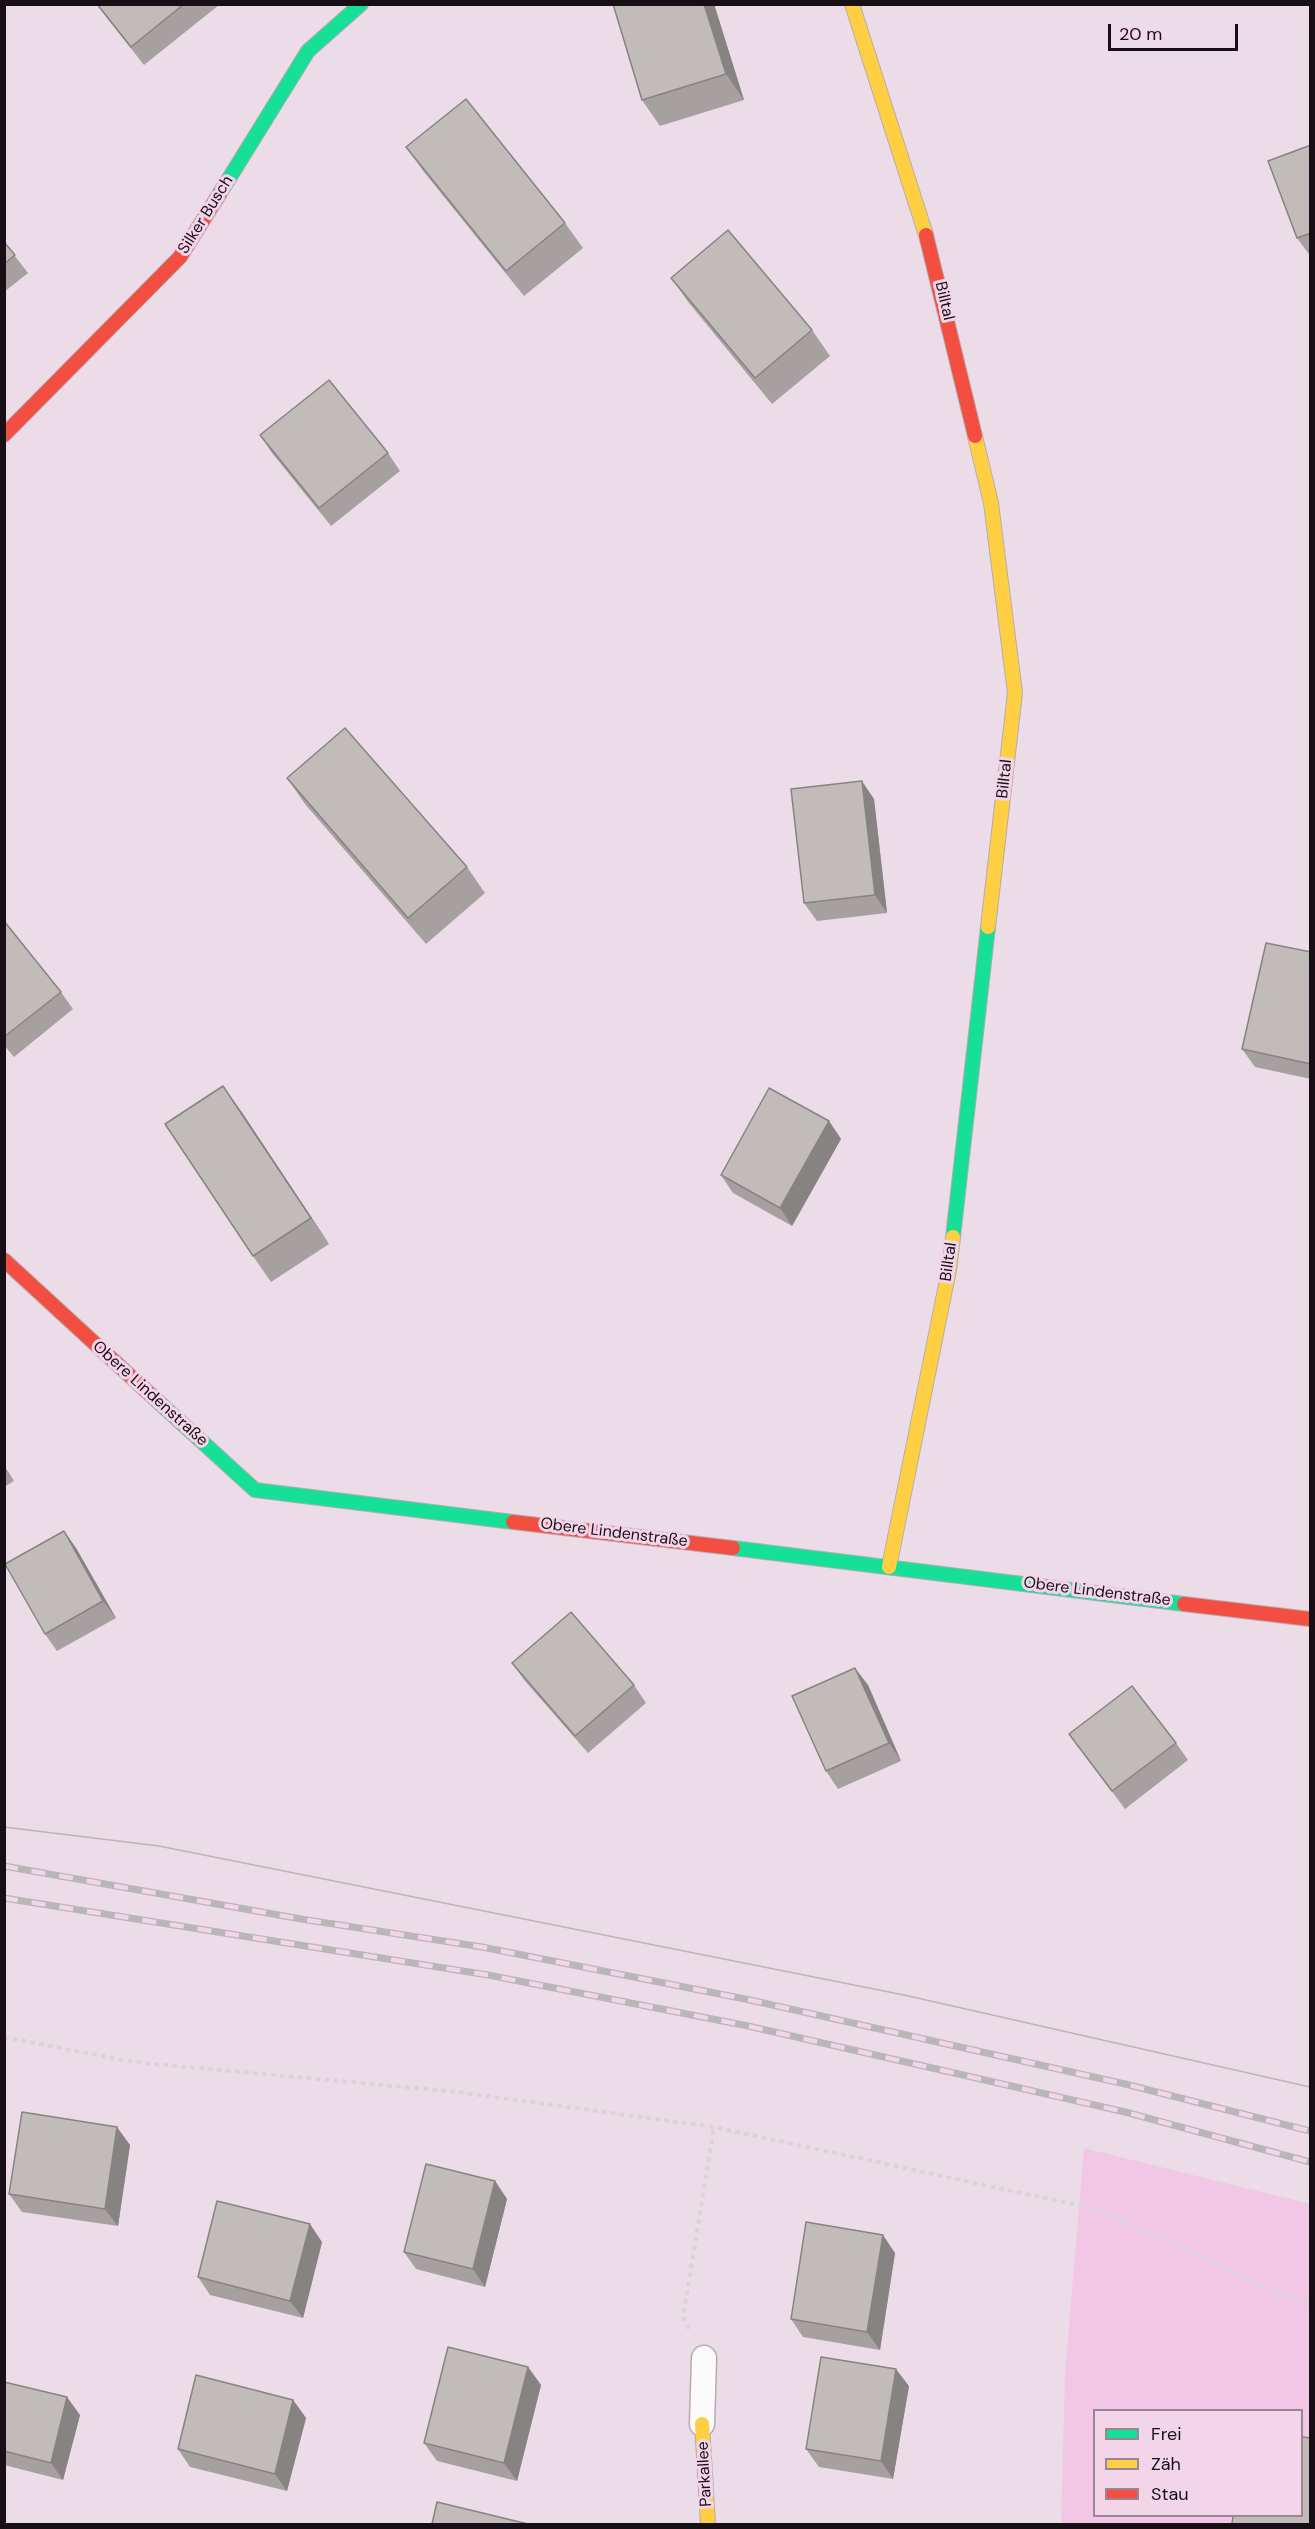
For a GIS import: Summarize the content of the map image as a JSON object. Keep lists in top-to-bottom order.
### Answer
{
  "streets": {
    "street": [
      "Silker Busch",
      "Billtal",
      "Obere Lindenstraße",
      "Parkallee"
    ]
  },
  "crossings": [
    ["Billtal", "Obere Lindenstraße"]
  ],
  "legend": ["Frei", "Zäh", "Stau"],
  "scale_bar": "20 m"
}
